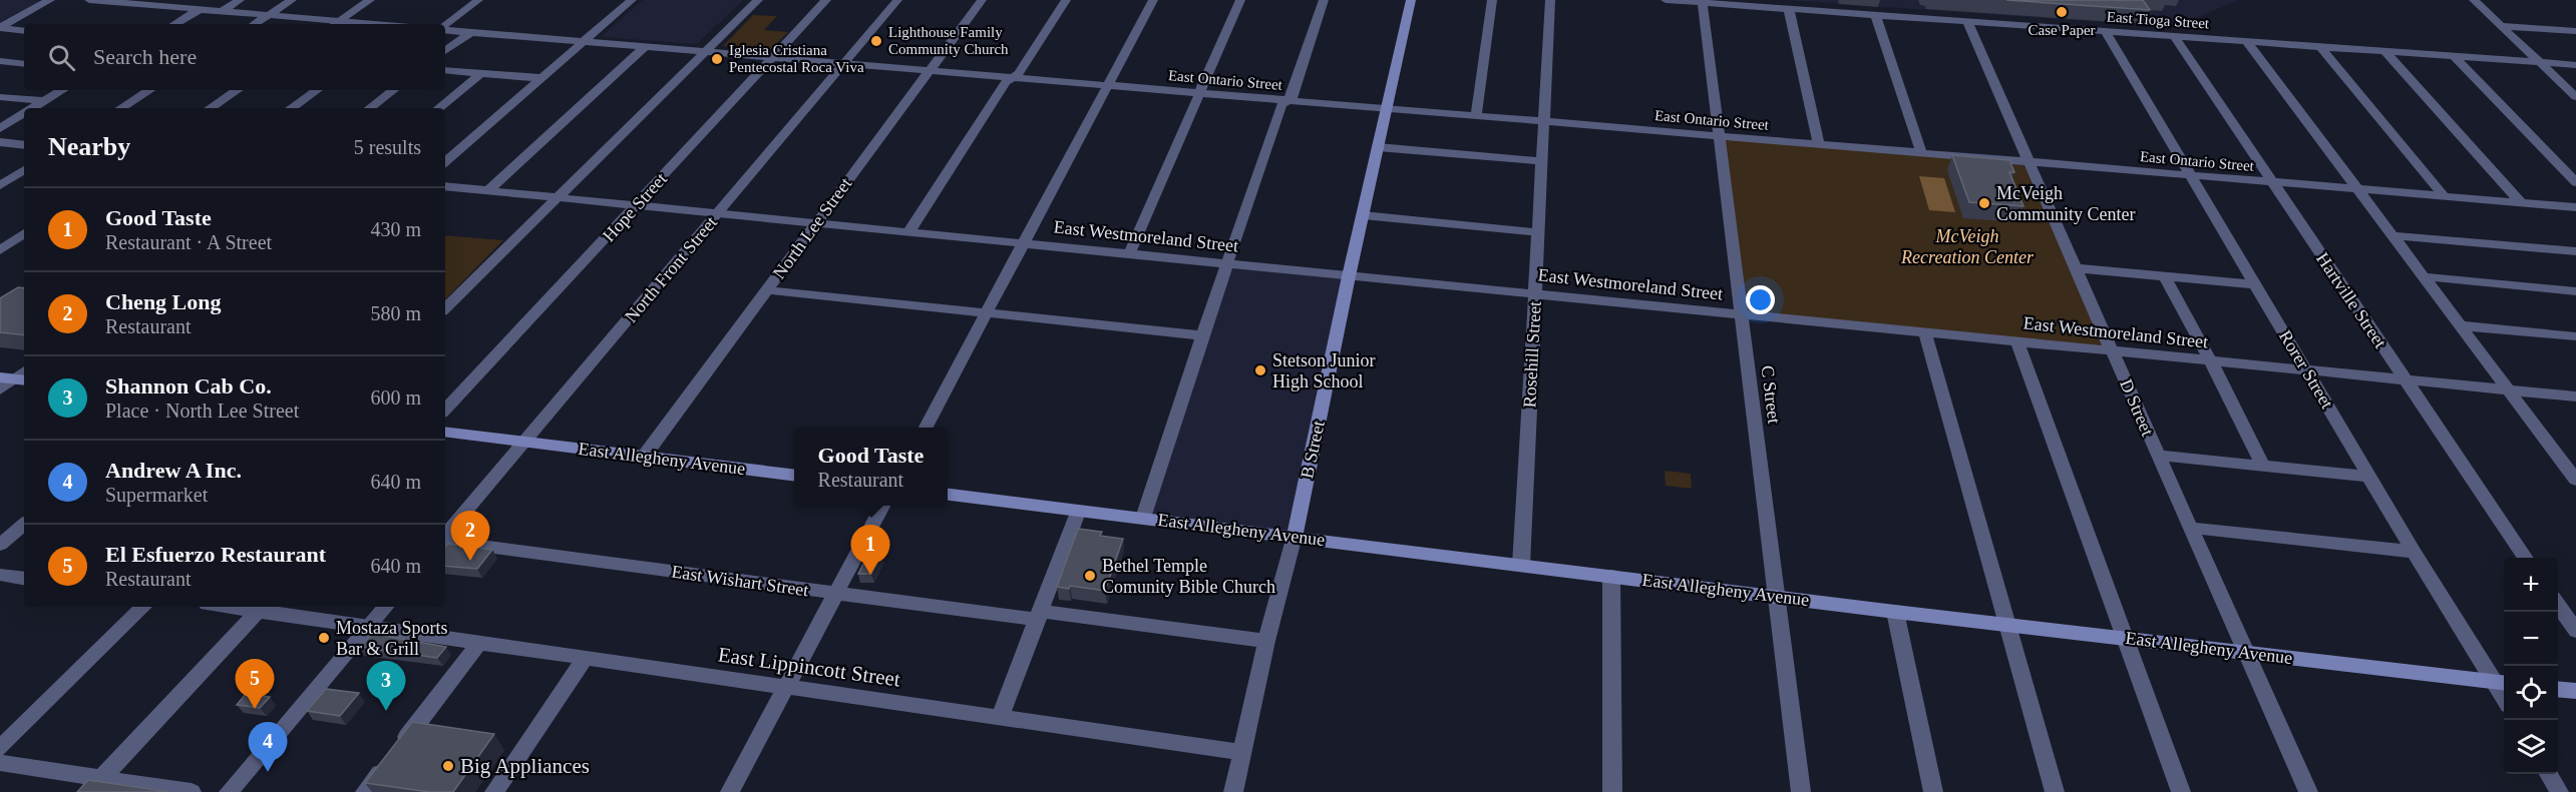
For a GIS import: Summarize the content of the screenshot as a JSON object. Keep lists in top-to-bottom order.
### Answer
{
  "streets": {
    "main road": ["B Street", "East Allegheny Avenue"],
    "street": [
      "East Tioga Street",
      "East Ontario Street",
      "Hope Street",
      "North Lee Street",
      "East Westmoreland Street",
      "North Front Street",
      "Hartville Street",
      "Rosehill Street",
      "Rorer Street",
      "C Street",
      "D Street",
      "East Wishart Street",
      "East Lippincott Street"
    ]
  },
  "crossings": [
    ["East Tioga Street", "Hartville Street"],
    ["East Tioga Street", "Rorer Street"],
    ["East Tioga Street", "C Street"],
    ["East Tioga Street", "D Street"],
    ["East Ontario Street", "Hope Street"],
    ["East Ontario Street", "North Lee Street"],
    ["East Ontario Street", "North Front Street"],
    ["East Ontario Street", "Hartville Street"],
    ["East Ontario Street", "Rosehill Street"],
    ["East Ontario Street", "Rorer Street"],
    ["East Ontario Street", "C Street"],
    ["East Ontario Street", "D Street"],
    ["East Ontario Street", "B Street"],
    ["Hope Street", "East Westmoreland Street"],
    ["North Lee Street", "East Westmoreland Street"],
    ["North Lee Street", "East Allegheny Avenue"],
    ["East Westmoreland Street", "North Front Street"],
    ["East Westmoreland Street", "Hartville Street"],
    ["East Westmoreland Street", "Rosehill Street"],
    ["East Westmoreland Street", "Rorer Street"],
    ["East Westmoreland Street", "C Street"],
    ["East Westmoreland Street", "D Street"],
    ["East Westmoreland Street", "B Street"],
    ["North Front Street", "East Allegheny Avenue"],
    ["Rosehill Street", "East Allegheny Avenue"],
    ["Rorer Street", "East Allegheny Avenue"],
    ["C Street", "East Allegheny Avenue"],
    ["D Street", "East Allegheny Avenue"],
    ["B Street", "East Allegheny Avenue"],
    ["B Street", "East Wishart Street"],
    ["B Street", "East Lippincott Street"]
  ],
  "parks": ["McVeigh Recreation Center"],
  "places": [
    "Case Paper",
    "Lighthouse Family Community Church",
    "Iglesia Cristiana Pentecostal Roca Viva",
    "McVeigh Community Center",
    "Stetson Junior High School",
    "Bethel Temple Comunity Bible Church",
    "Mostaza Sports Bar & Grill",
    "Big Appliances"
  ],
  "page": {
    "search": "Search here",
    "heading": ["Nearby", "5 results"],
    "list": [
      {
        "mark": "1",
        "name": "Good Taste",
        "note": "Restaurant · A Street",
        "value": "430 m"
      },
      {
        "mark": "2",
        "name": "Cheng Long",
        "note": "Restaurant",
        "value": "580 m"
      },
      {
        "mark": "3",
        "name": "Shannon Cab Co.",
        "note": "Place · North Lee Street",
        "value": "600 m"
      },
      {
        "mark": "4",
        "name": "Andrew A Inc.",
        "note": "Supermarket",
        "value": "640 m"
      },
      {
        "mark": "5",
        "name": "El Esfuerzo Restaurant",
        "note": "Restaurant",
        "value": "640 m"
      }
    ],
    "popup": ["Good Taste", "Restaurant"],
    "pins": [
      "2",
      "1",
      "5",
      "3",
      "4"
    ],
    "map_buttons": ["+", "−"]
  }
}
